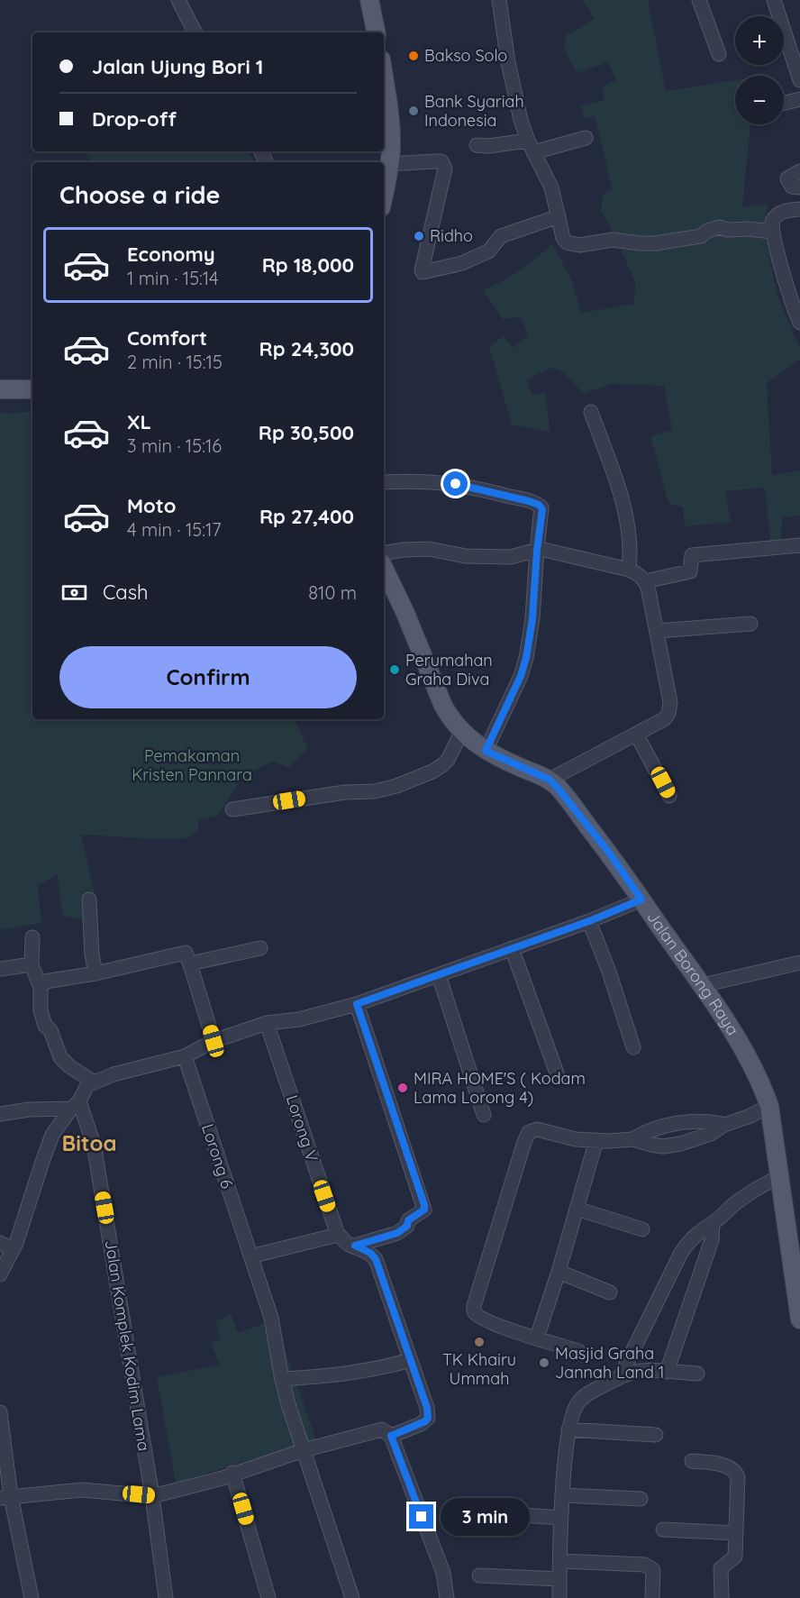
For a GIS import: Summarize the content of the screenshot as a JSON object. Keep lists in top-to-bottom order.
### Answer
{
  "streets": {
    "main road": ["Jalan Borong Raya"],
    "street": ["Lorong V", "Lorong 6", "Jalan Komplek Kodim Lama"]
  },
  "districts": ["Bitoa"],
  "parks": ["Pemakaman Kristen Pannara"],
  "places": [
    "Bakso Solo",
    "Bank Syariah Indonesia",
    "Ridho",
    "Perumahan Graha Diva",
    "MIRA HOME'S ( Kodam Lama Lorong 4)",
    "TK Khairu Ummah",
    "Masjid Graha Jannah Land 1"
  ],
  "page": {
    "map_buttons": ["+", "−"],
    "banner": ["Jalan Ujung Bori 1", "Drop-off"],
    "heading": "Choose a ride",
    "list": [
      {
        "name": "Economy",
        "note": "1 min · 15:14",
        "value": "Rp 18,000"
      },
      {
        "name": "Comfort",
        "note": "2 min · 15:15",
        "value": "Rp 24,300"
      },
      {
        "name": "XL",
        "note": "3 min · 15:16",
        "value": "Rp 30,500"
      },
      {
        "name": "Moto",
        "note": "4 min · 15:17",
        "value": "Rp 27,400"
      }
    ],
    "pay": ["Cash", "810 m"],
    "buttons": "Confirm",
    "bubble": "3 min"
  }
}
